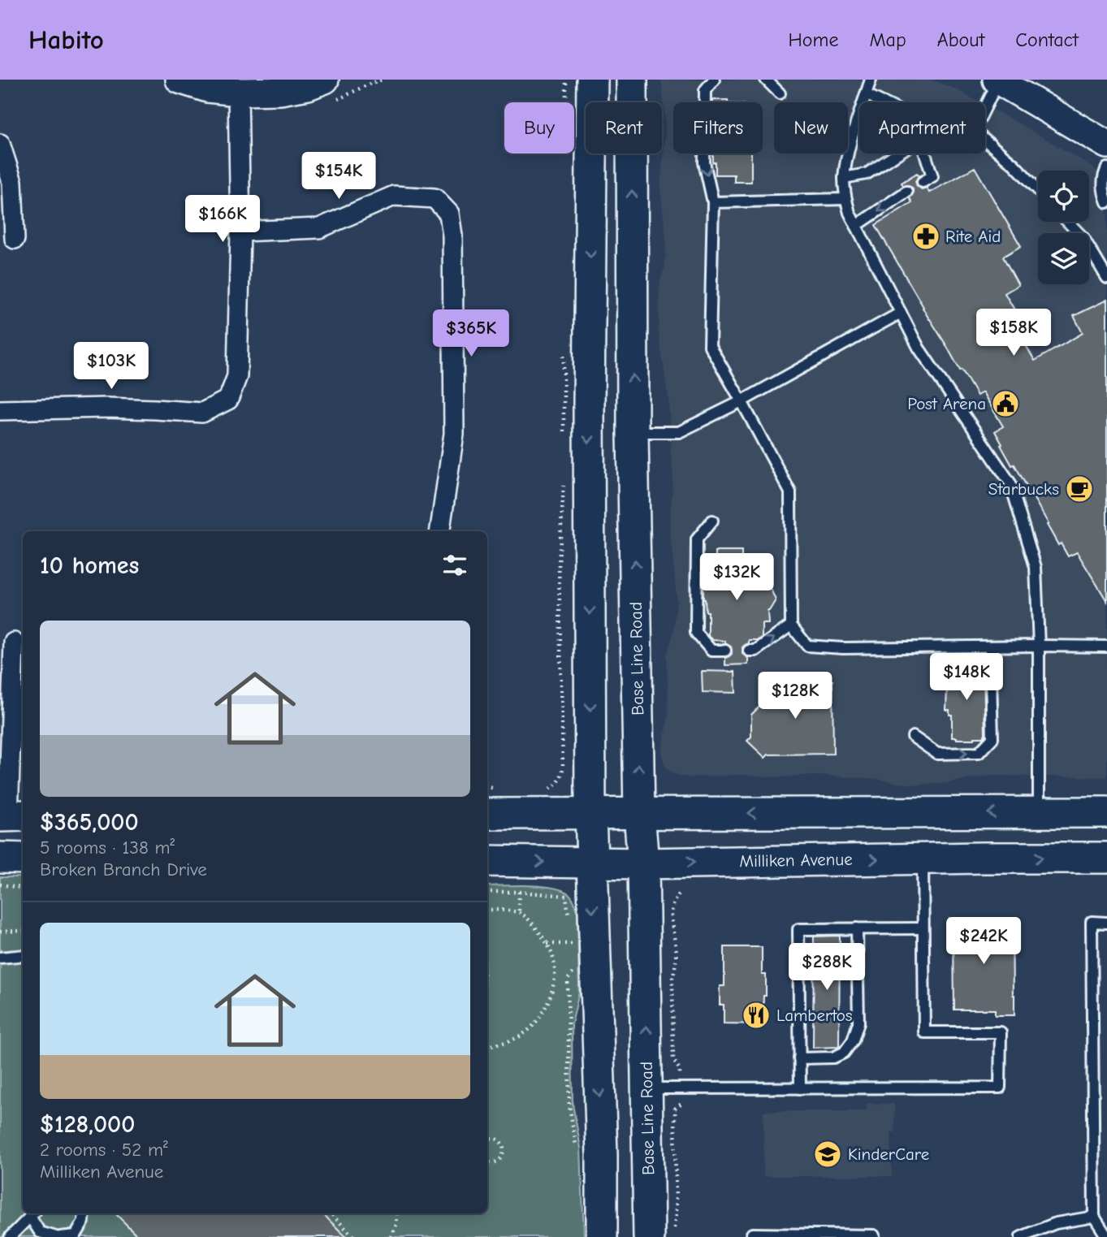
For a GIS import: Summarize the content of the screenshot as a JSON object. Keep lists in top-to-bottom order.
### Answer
{
  "streets": {
    "main road": ["Base Line Road", "Milliken Avenue"]
  },
  "crossings": [
    ["Base Line Road", "Milliken Avenue"]
  ],
  "places": {
    "pharmacy": ["Rite Aid"],
    "public building": ["Post Arena"],
    "cafe": ["Starbucks"],
    "restaurant": ["Lambertos"],
    "school or university": ["KinderCare"]
  },
  "page": {
    "header": "Habito",
    "nav": [
      "Home",
      "Map",
      "About",
      "Contact"
    ],
    "chip": [
      "Buy",
      "Rent",
      "Filters",
      "New",
      "Apartment"
    ],
    "price": [
      "$154K",
      "$166K",
      "$158K",
      "$365K",
      "$103K",
      "$132K",
      "$148K",
      "$128K",
      "$242K",
      "$288K"
    ],
    "heading": "10 homes",
    "list": [
      {
        "name": "$365,000",
        "note": "5 rooms · 138 m² · Broken Branch Drive"
      },
      {
        "name": "$128,000",
        "note": "2 rooms · 52 m² · Milliken Avenue"
      }
    ]
  }
}
